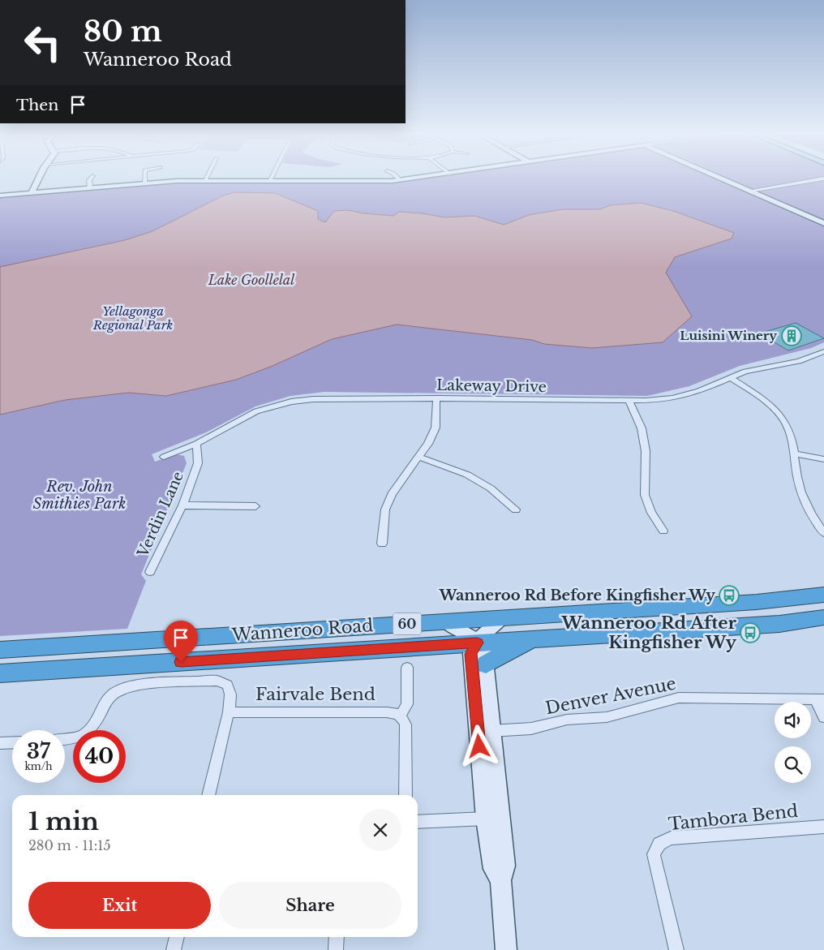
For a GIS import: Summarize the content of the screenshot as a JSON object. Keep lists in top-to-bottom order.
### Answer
{
  "streets": {
    "highway": ["60", "Wanneroo Road"],
    "street": [
      "Lakeway Drive",
      "Verdin Lane",
      "Fairvale Bend",
      "Denver Avenue",
      "Tambora Bend"
    ]
  },
  "crossings": [
    ["Lakeway Drive", "Verdin Lane"]
  ],
  "water": ["Lake Goollelal"],
  "parks": ["Yellagonga Regional Park", "Rev. John Smithies Park"],
  "places": {
    "building": ["Luisini Winery"],
    "bus stop": ["Wanneroo Rd Before Kingfisher Wy", "Wanneroo Rd After Kingfisher Wy"]
  },
  "page": {
    "turn": ["80 m", "Wanneroo Road"],
    "then": "Then",
    "speed": "37 km/h",
    "limit": "40",
    "heading": ["1 min", "280 m · 11:15"],
    "buttons": ["Exit", "Share"]
  }
}
